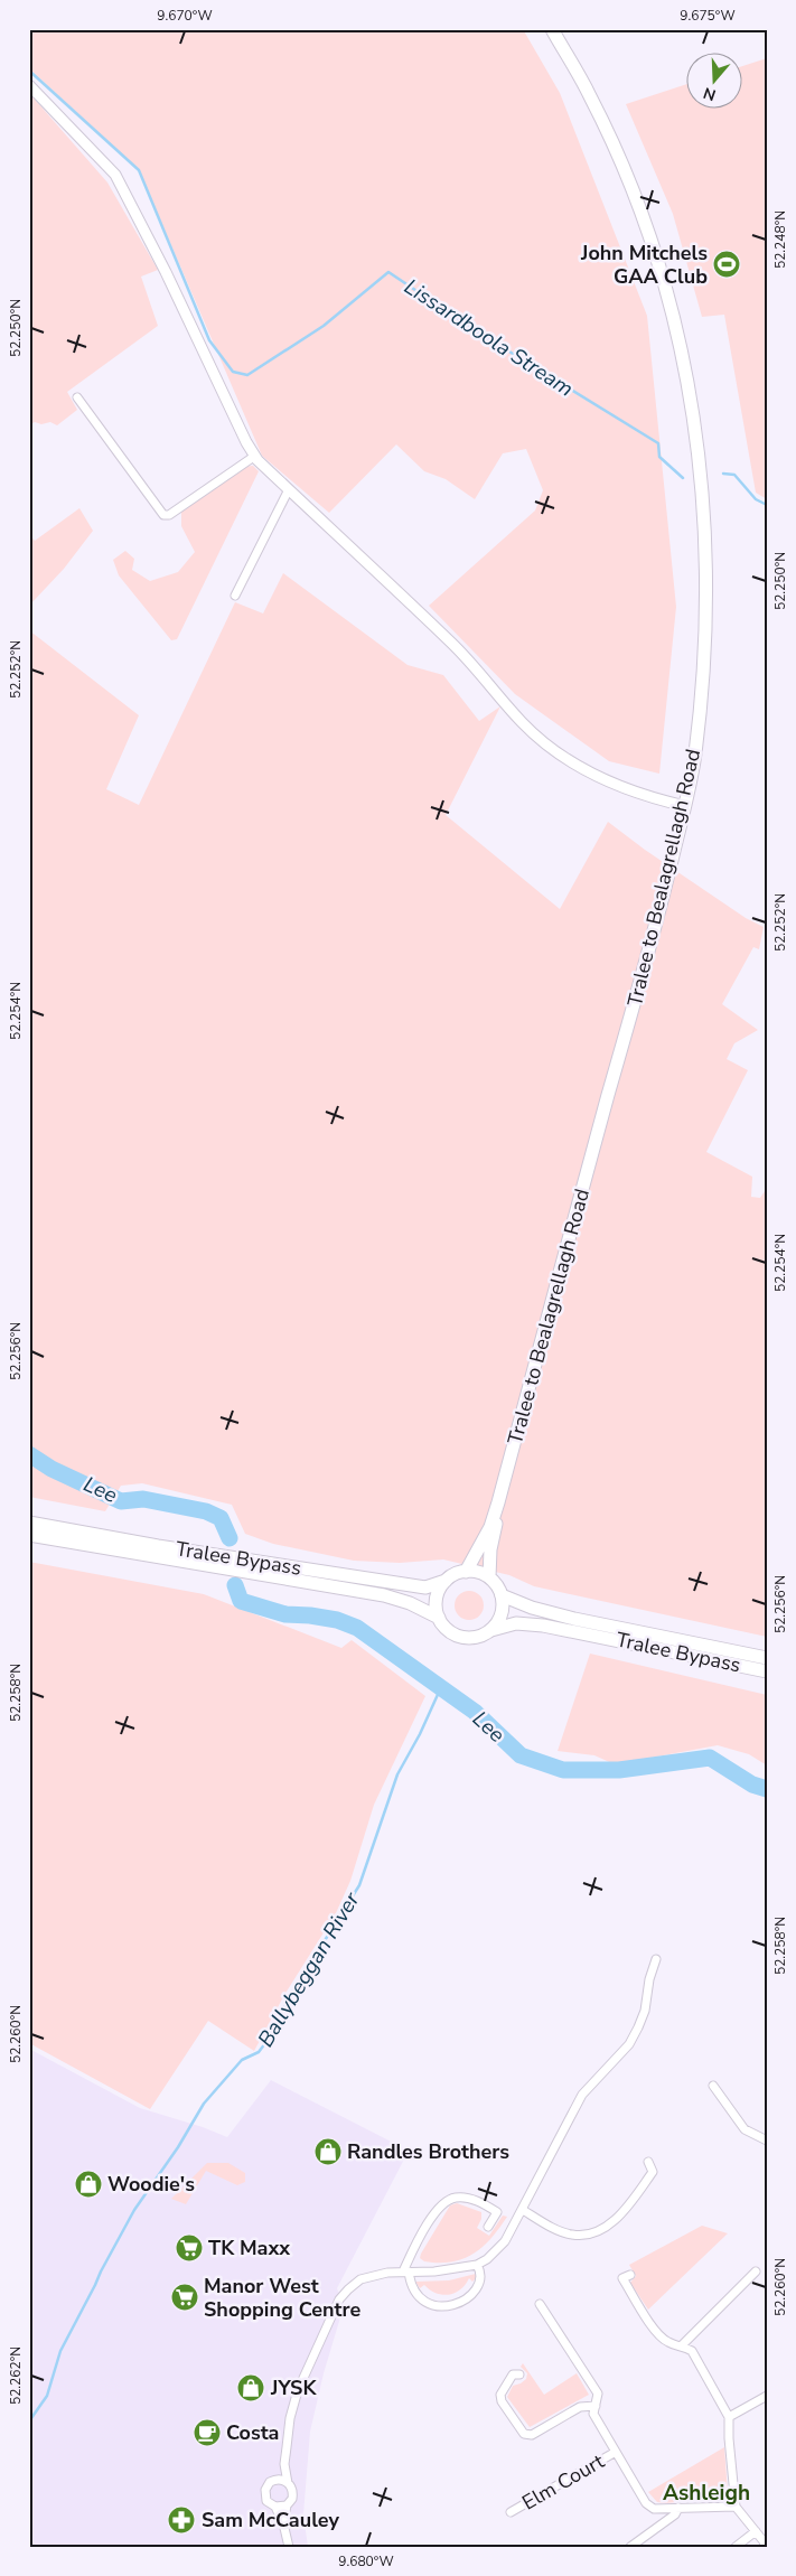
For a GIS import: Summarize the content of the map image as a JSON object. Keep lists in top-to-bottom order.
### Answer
{
  "streets": {
    "main road": ["Tralee to Bealagrellagh Road", "Tralee Bypass"],
    "street": ["Elm Court"]
  },
  "crossings": [
    ["Tralee to Bealagrellagh Road", "Tralee Bypass"]
  ],
  "districts": ["Ashleigh"],
  "water": ["Lissardboola Stream", "Lee", "Ballybeggan River"],
  "places": {
    "sports": ["John Mitchels GAA Club"],
    "shop": ["Randles Brothers", "Woodie's", "JYSK"],
    "supermarket": ["TK Maxx", "Manor West Shopping Centre"],
    "cafe": ["Costa"],
    "pharmacy": ["Sam McCauley"]
  },
  "north": "bottom",
  "coordinates": [
    "9.670°W",
    "9.675°W",
    "52.248°N",
    "52.250°N",
    "52.252°N",
    "52.254°N",
    "52.256°N",
    "52.258°N",
    "52.260°N",
    "52.262°N",
    "9.680°W"
  ]
}
